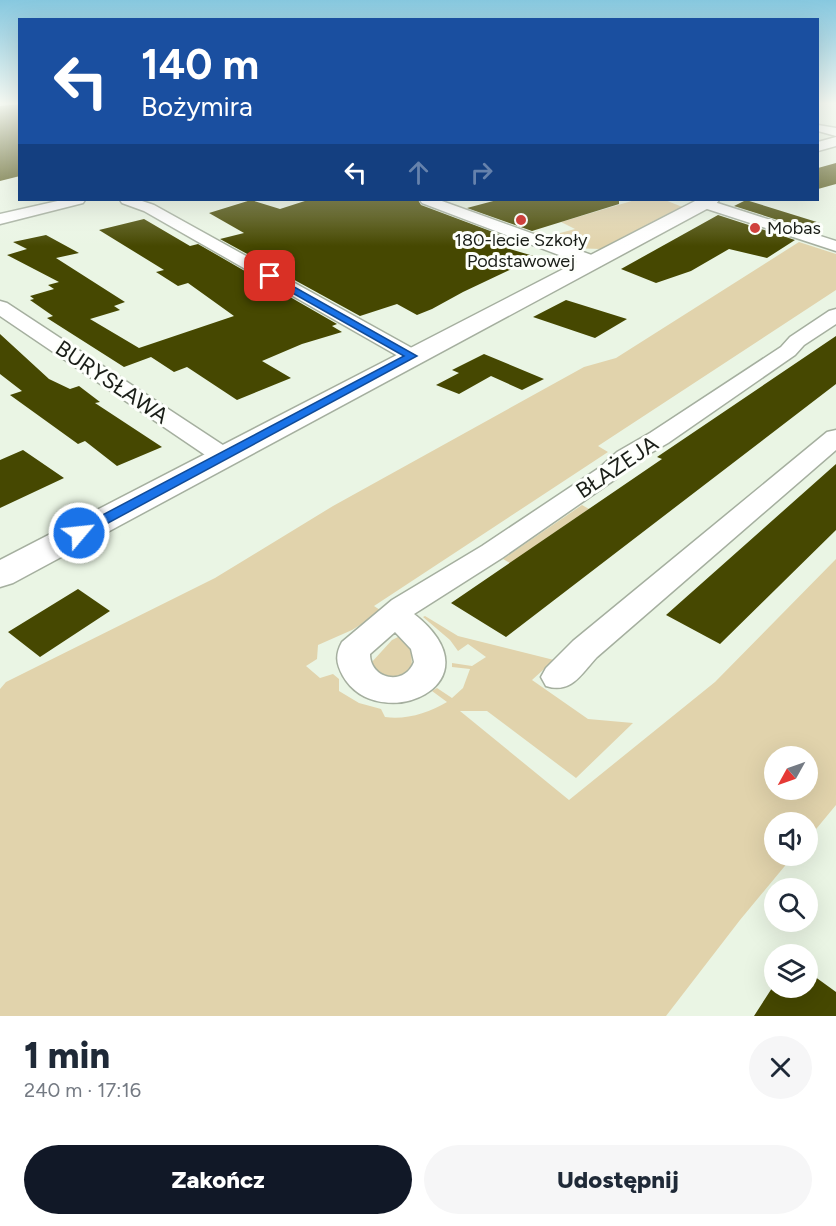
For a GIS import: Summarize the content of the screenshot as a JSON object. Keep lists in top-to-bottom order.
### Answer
{
  "streets": {
    "street": ["BURYSŁAWA", "BŁAŻEJA"]
  },
  "places": ["180-lecie Szkoły Podstawowej", "Mobas"],
  "north": "bottom left",
  "page": {
    "turn": ["140 m", "Bożymira"],
    "heading": ["1 min", "240 m · 17:16"],
    "buttons": ["Zakończ", "Udostępnij"]
  }
}
